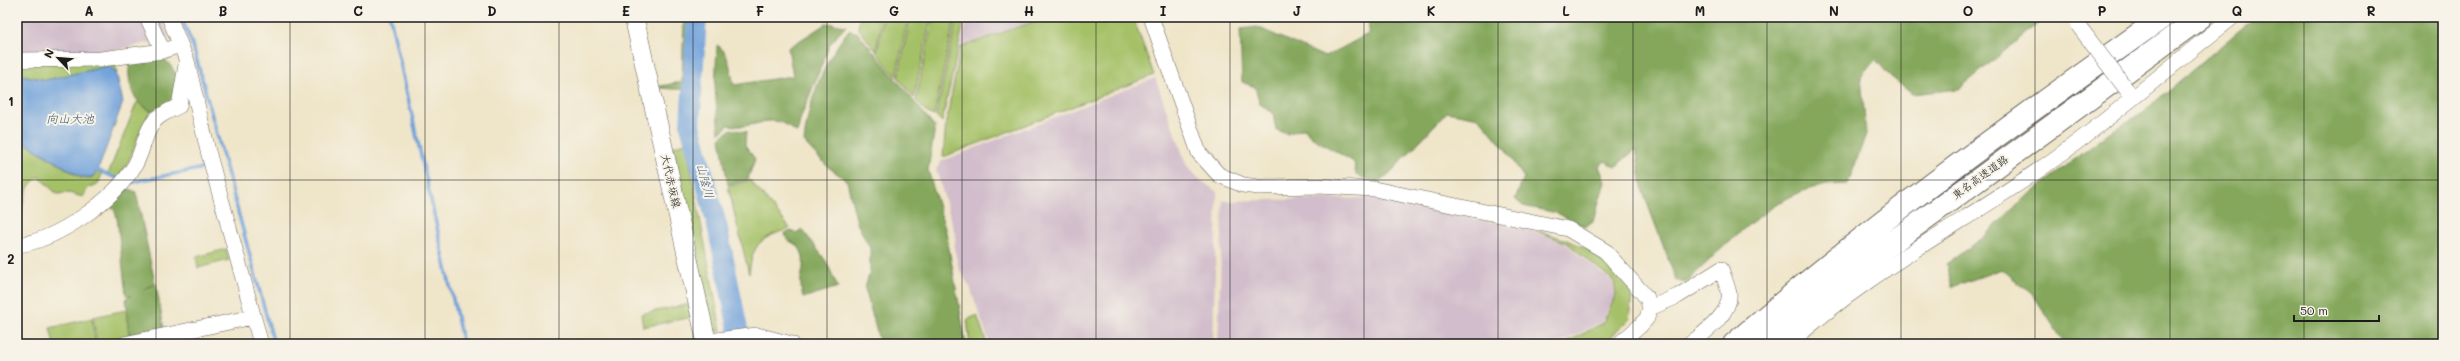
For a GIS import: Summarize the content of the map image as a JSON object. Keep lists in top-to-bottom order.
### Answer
{
  "streets": {
    "highway": ["東名高速道路"],
    "main road": ["大代赤坂線"]
  },
  "water": ["向山大池", "山陰川"],
  "scale_bar": "50 m",
  "north": "top left",
  "grid": {
    "columns": [
      "A",
      "B",
      "C",
      "D",
      "E",
      "F",
      "G",
      "H",
      "I",
      "J",
      "K",
      "L",
      "M",
      "N",
      "O",
      "P",
      "Q",
      "R"
    ],
    "rows": ["1", "2"]
  }
}
